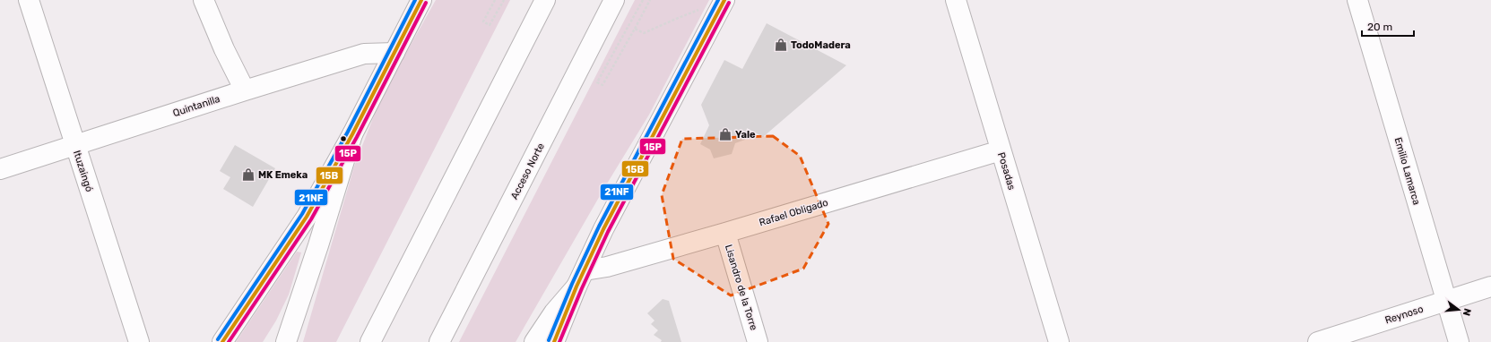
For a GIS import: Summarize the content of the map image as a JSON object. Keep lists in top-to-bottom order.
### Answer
{
  "streets": {
    "main road": [
      "Quintanilla",
      "Ituzaingó",
      "Acceso Norte",
      "Posadas",
      "Emilio Lamarca",
      "Rafael Obligado",
      "Lisandro de la Torre",
      "Reynoso"
    ]
  },
  "crossings": [
    ["Quintanilla", "Ituzaingó"],
    ["Posadas", "Rafael Obligado"],
    ["Emilio Lamarca", "Reynoso"],
    ["Rafael Obligado", "Lisandro de la Torre"]
  ],
  "places": {
    "shop": ["TodoMadera", "Yale", "MK Emeka"]
  },
  "lines": ["transit line 15B", "transit line 21NF", "transit line 15P"],
  "scale_bar": "20 m",
  "north": "right"
}
